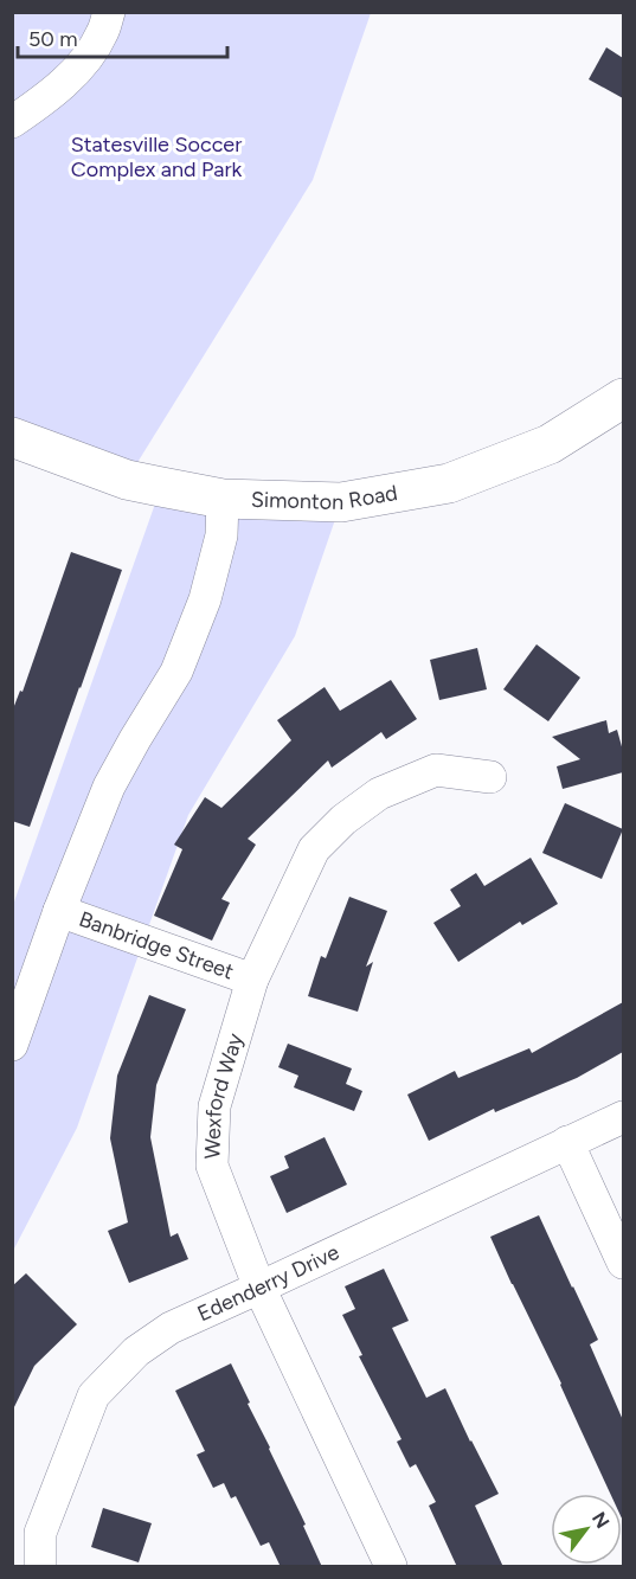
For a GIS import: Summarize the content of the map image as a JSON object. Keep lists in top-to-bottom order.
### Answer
{
  "streets": {
    "street": [
      "Simonton Road",
      "Banbridge Street",
      "Wexford Way",
      "Edenderry Drive"
    ]
  },
  "crossings": [
    ["Banbridge Street", "Wexford Way"],
    ["Wexford Way", "Edenderry Drive"]
  ],
  "parks": ["Statesville Soccer Complex and Park"],
  "scale_bar": "50 m",
  "north": "top right"
}
